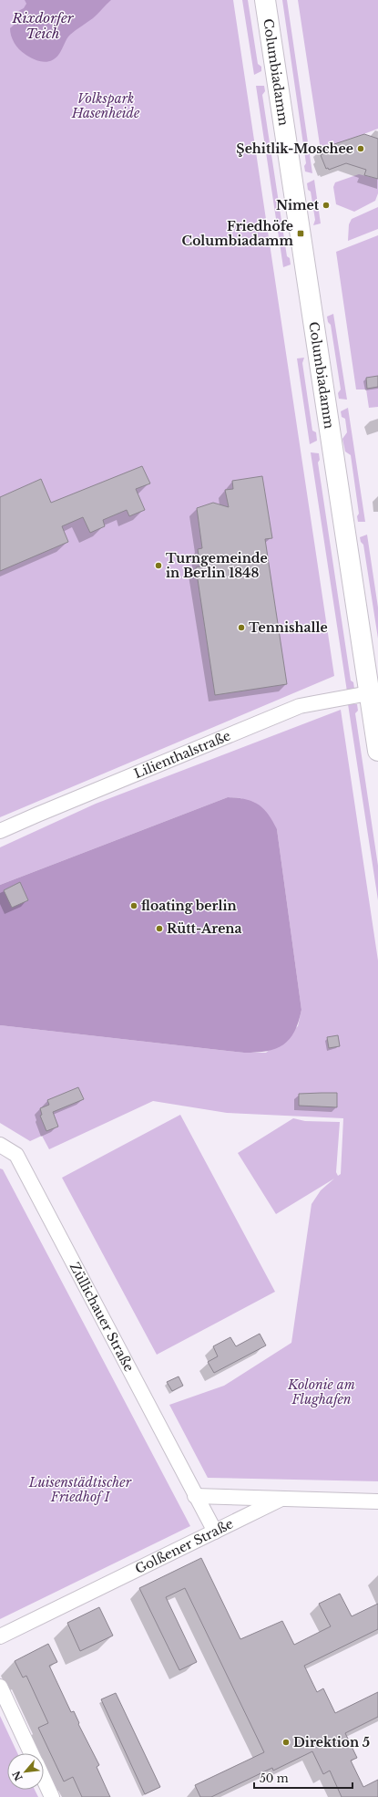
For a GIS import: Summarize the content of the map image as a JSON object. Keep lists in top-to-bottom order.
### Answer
{
  "streets": {
    "main road": ["Columbiadamm"],
    "street": ["Lilienthalstraße", "Züllichauer Straße", "Golßener Straße"]
  },
  "crossings": [
    ["Columbiadamm", "Lilienthalstraße"],
    ["Züllichauer Straße", "Golßener Straße"]
  ],
  "water": ["Rixdorfer Teich"],
  "parks": ["Volkspark Hasenheide", "Kolonie am Flughafen", "Luisenstädtischer Friedhof I"],
  "places": {
    "other": [
      "Şehitlik-Moschee",
      "Nimet",
      "Turngemeinde in Berlin 1848",
      "Tennishalle",
      "floating berlin",
      "Rütt-Arena",
      "Direktion 5"
    ],
    "transit": ["Friedhöfe Columbiadamm"]
  },
  "scale_bar": "50 m",
  "north": "bottom left"
}
